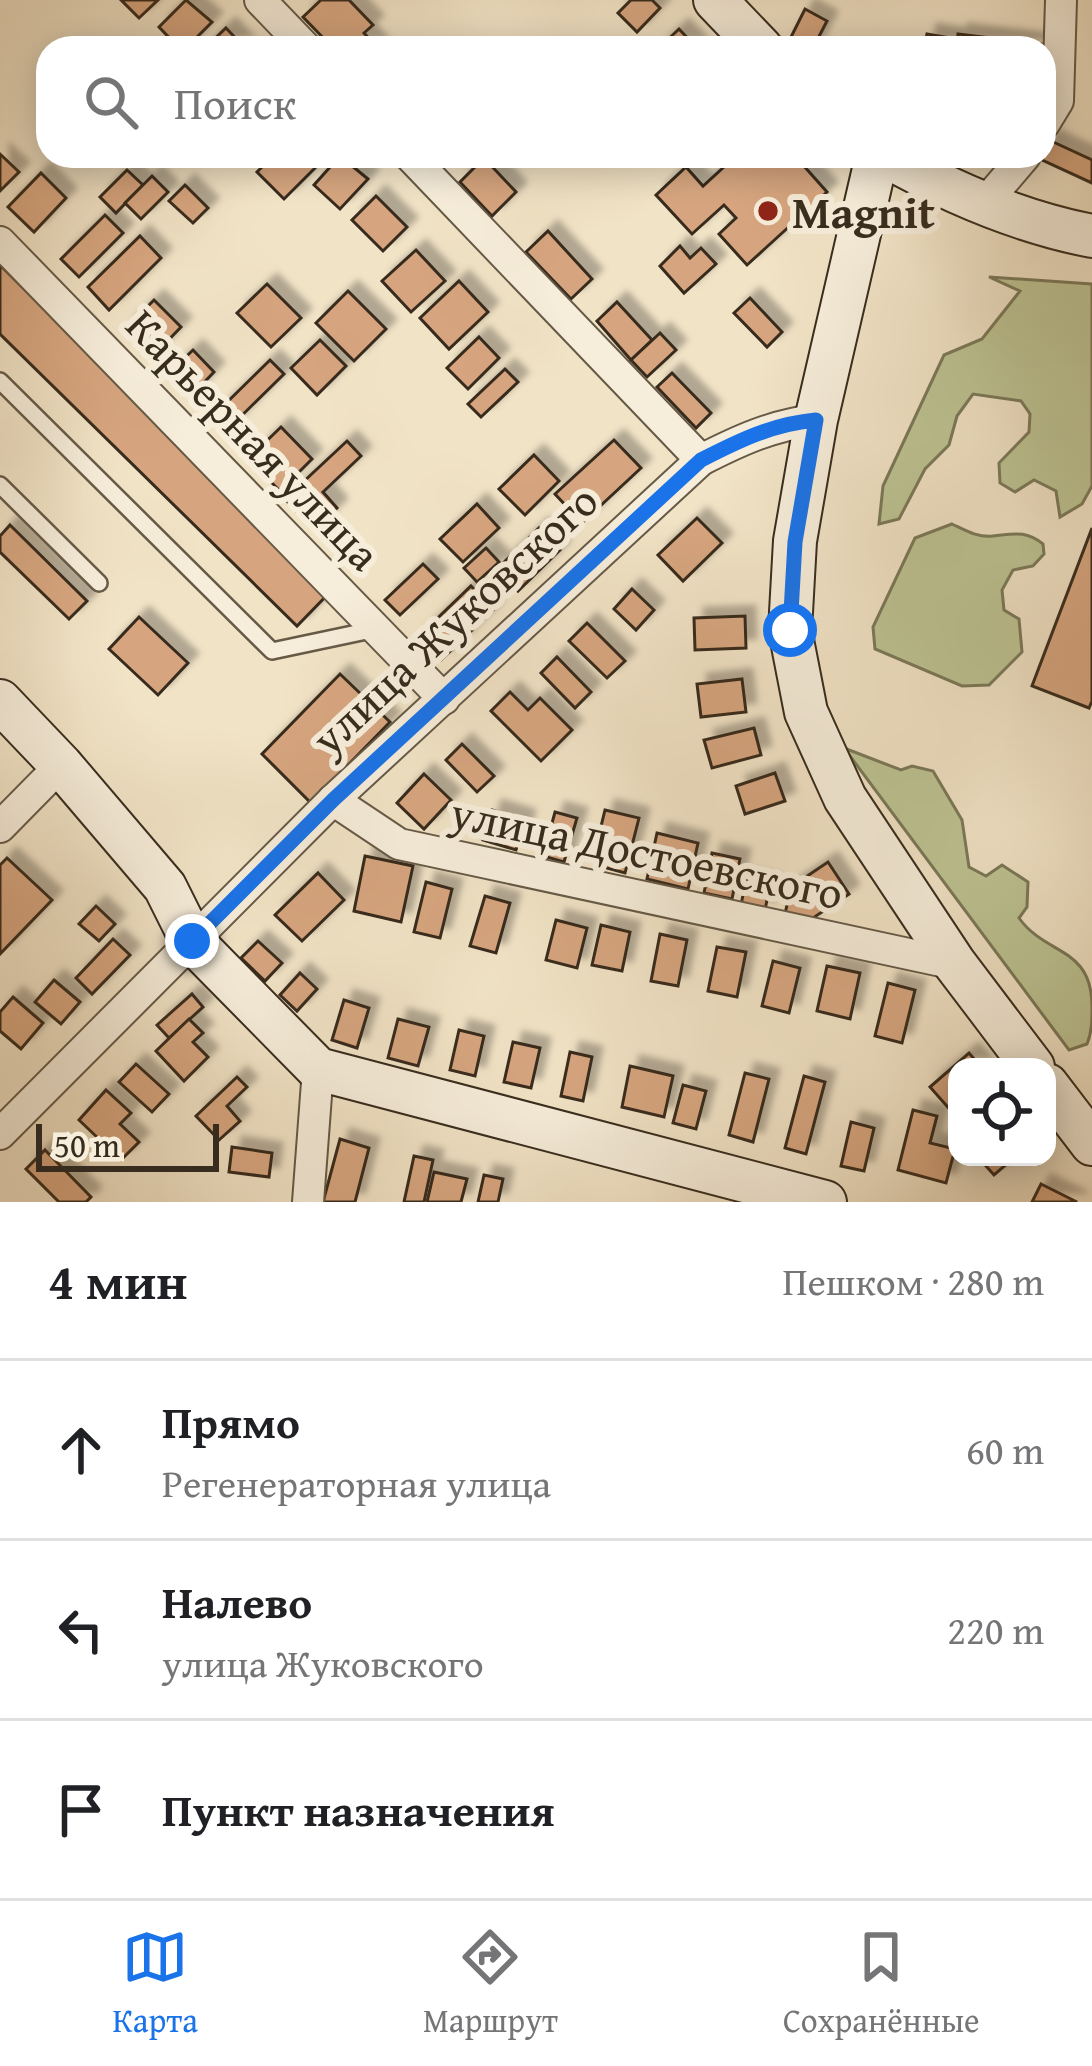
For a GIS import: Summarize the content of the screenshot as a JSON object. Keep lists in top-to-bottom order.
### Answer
{
  "streets": {
    "street": ["Карьерная улица", "улица Жуковского", "улица Достоевского"]
  },
  "crossings": [
    ["Карьерная улица", "улица Жуковского"],
    ["улица Жуковского", "улица Достоевского"]
  ],
  "places": ["Magnit"],
  "scale_bar": "50 m",
  "page": {
    "search": "Поиск",
    "scale": "50 m",
    "heading": ["4 мин", "Пешком · 280 m"],
    "list": [
      ["Прямо", "Регенераторная улица", "60 m"],
      ["Налево", "улица Жуковского", "220 m"],
      "Пункт назначения"
    ],
    "nav": ["Карта", "Маршрут", "Сохранённые"]
  }
}
